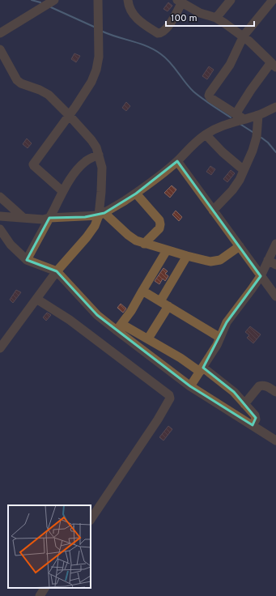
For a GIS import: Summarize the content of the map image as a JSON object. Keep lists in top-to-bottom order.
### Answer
{
  "scale_bar": "100 m"
}
